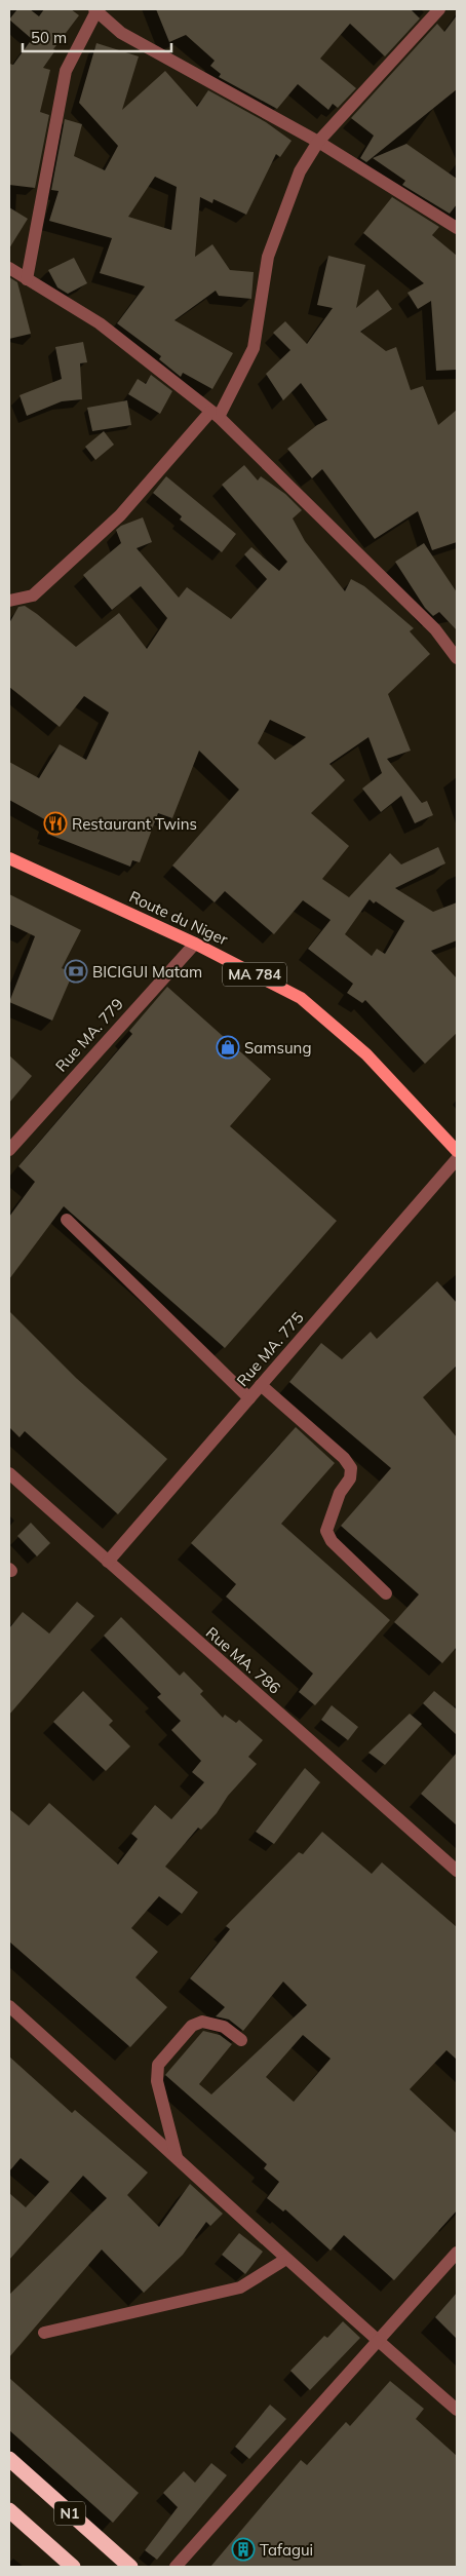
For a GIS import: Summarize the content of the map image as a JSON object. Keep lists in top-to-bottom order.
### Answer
{
  "streets": {
    "highway": ["N1"],
    "main road": ["Route du Niger", "MA 784"],
    "street": ["Rue MA. 779", "Rue MA. 775", "Rue MA. 786"]
  },
  "crossings": [
    ["Route du Niger", "Rue MA. 779"],
    ["Rue MA. 775", "Rue MA. 786"]
  ],
  "places": {
    "restaurant": ["Restaurant Twins"],
    "bank": ["BICIGUI Matam"],
    "shop": ["Samsung"],
    "building": ["Tafagui"]
  },
  "scale_bar": "50 m"
}
